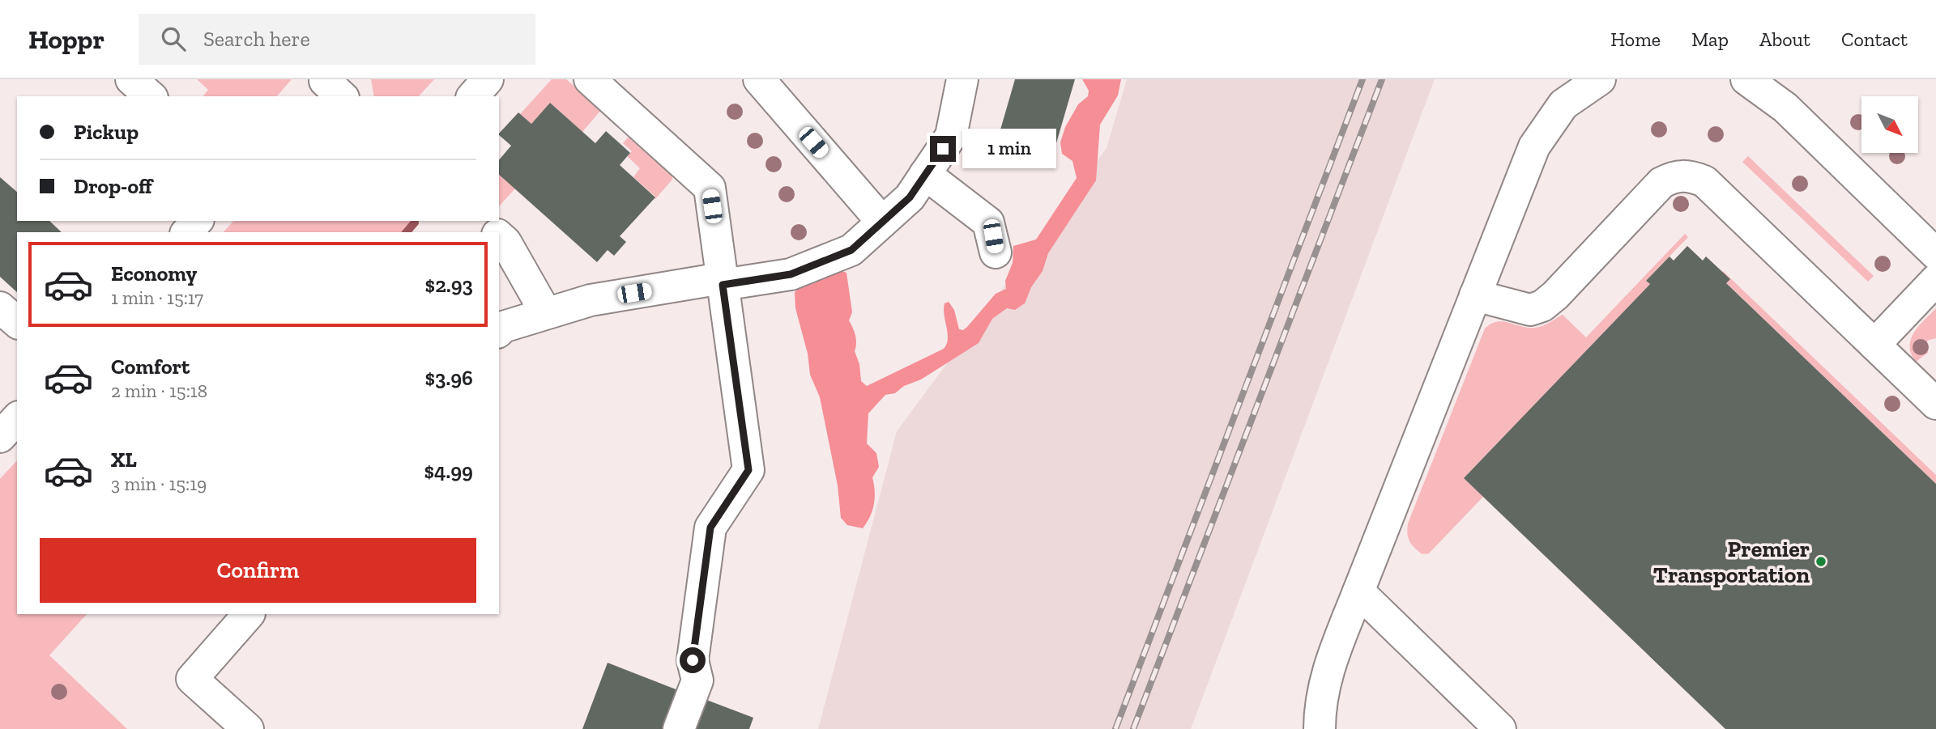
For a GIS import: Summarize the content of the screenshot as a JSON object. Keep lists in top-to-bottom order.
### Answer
{
  "places": ["Premier Transportation"],
  "north": "bottom right",
  "page": {
    "header": "Hoppr",
    "search": "Search here",
    "nav": [
      "Home",
      "Map",
      "About",
      "Contact"
    ],
    "banner": ["Pickup", "Drop-off"],
    "bubble": "1 min",
    "list": [
      {
        "name": "Economy",
        "note": "1 min · 15:17",
        "value": "$2.93"
      },
      {
        "name": "Comfort",
        "note": "2 min · 15:18",
        "value": "$3.96"
      },
      {
        "name": "XL",
        "note": "3 min · 15:19",
        "value": "$4.99"
      }
    ],
    "buttons": "Confirm"
  }
}
